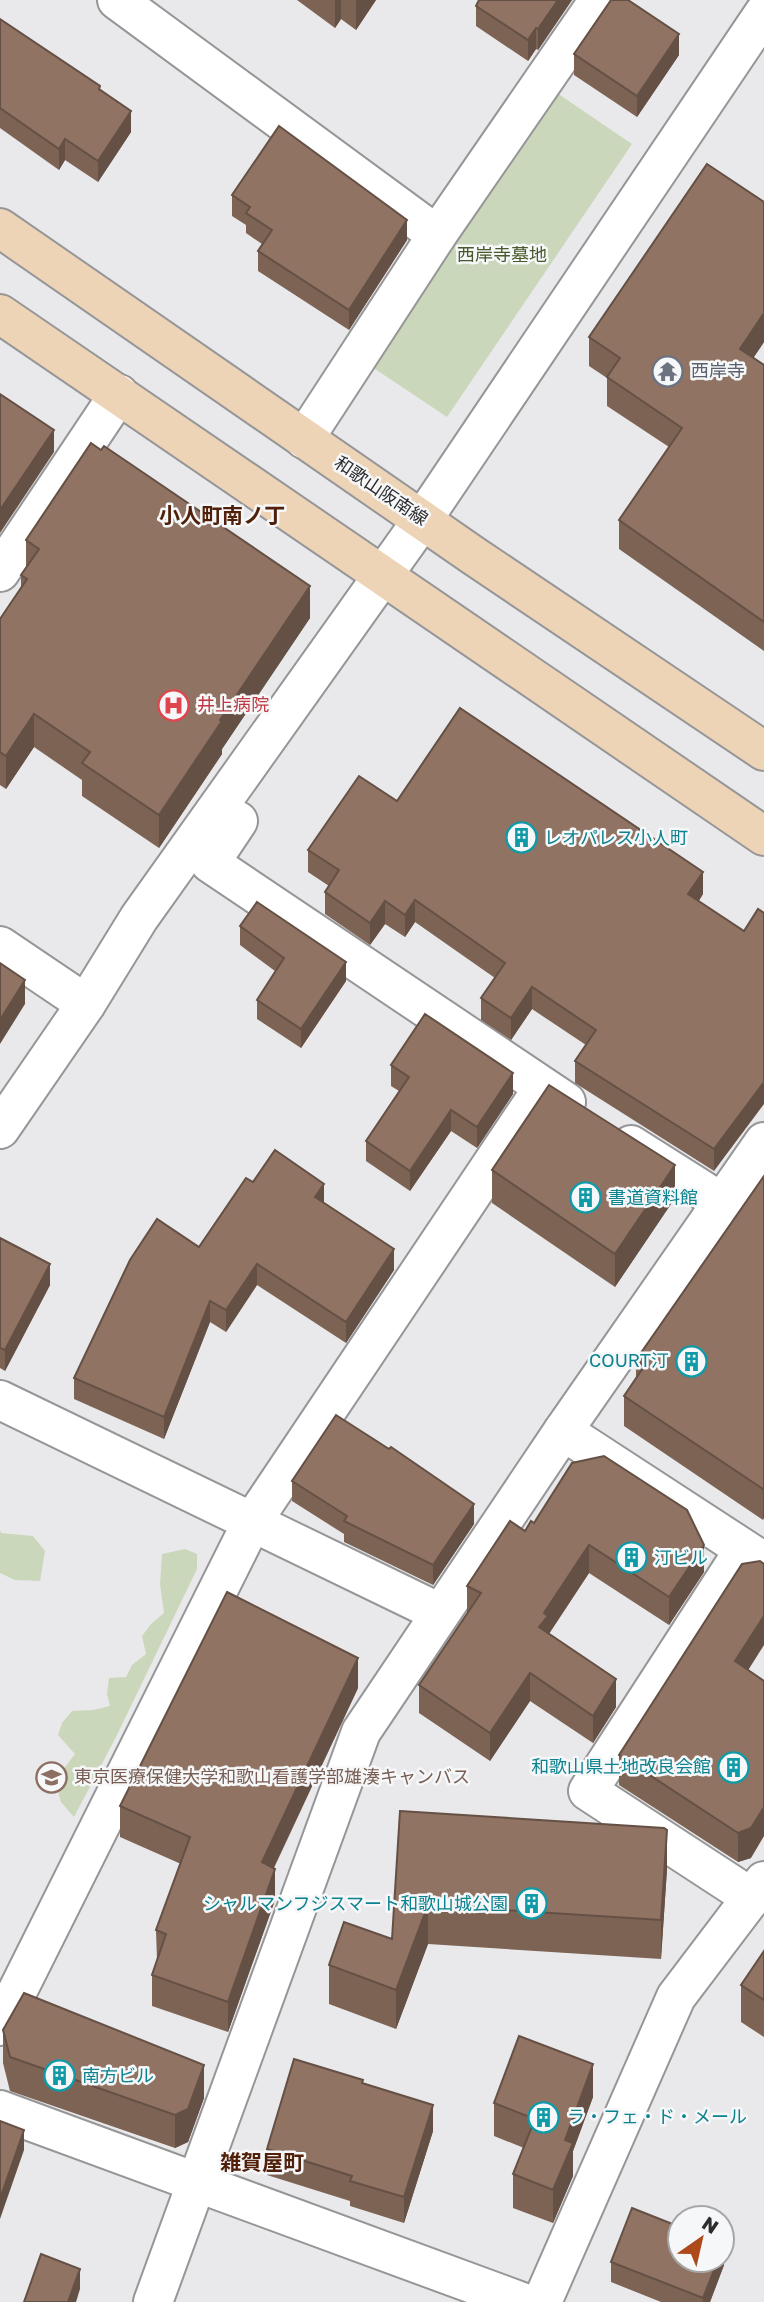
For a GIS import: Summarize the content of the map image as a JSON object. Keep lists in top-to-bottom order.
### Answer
{
  "streets": {
    "main road": ["和歌山阪南線"]
  },
  "districts": ["小人町南ノ丁", "雑賀屋町"],
  "parks": ["西岸寺墓地"],
  "places": {
    "temple": ["西岸寺"],
    "hospital": ["井上病院"],
    "building": [
      "レオパレス小人町",
      "書道資料館",
      "COURT汀",
      "汀ビル",
      "和歌山県土地改良会館",
      "シャルマンフジスマート和歌山城公園",
      "南方ビル",
      "ラ・フェ・ド・メール"
    ],
    "school or university": ["東京医療保健大学和歌山看護学部雄湊キャンバス"]
  },
  "north": "top right"
}
